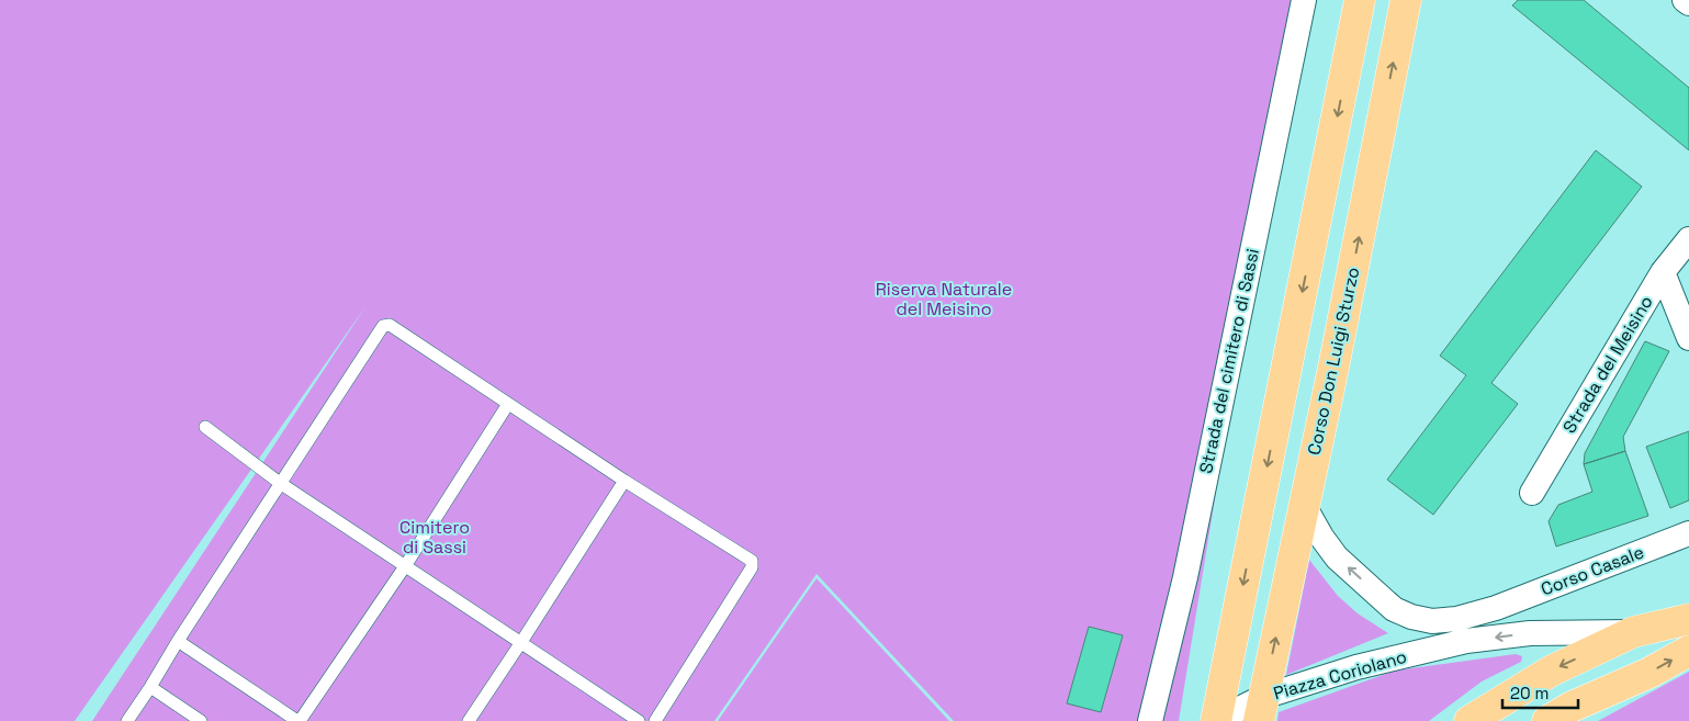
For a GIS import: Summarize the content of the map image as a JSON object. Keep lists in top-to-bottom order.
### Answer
{
  "streets": {
    "main road": ["Corso Don Luigi Sturzo"],
    "street": [
      "Strada del cimitero di Sassi",
      "Strada del Meisino",
      "Corso Casale",
      "Piazza Coriolano"
    ]
  },
  "crossings": [
    ["Corso Don Luigi Sturzo", "Corso Casale"],
    ["Corso Don Luigi Sturzo", "Piazza Coriolano"],
    ["Corso Casale", "Piazza Coriolano"]
  ],
  "one_way": ["Piazza Coriolano"],
  "parks": ["Riserva Naturale del Meisino", "Cimitero di Sassi"],
  "scale_bar": "20 m"
}
